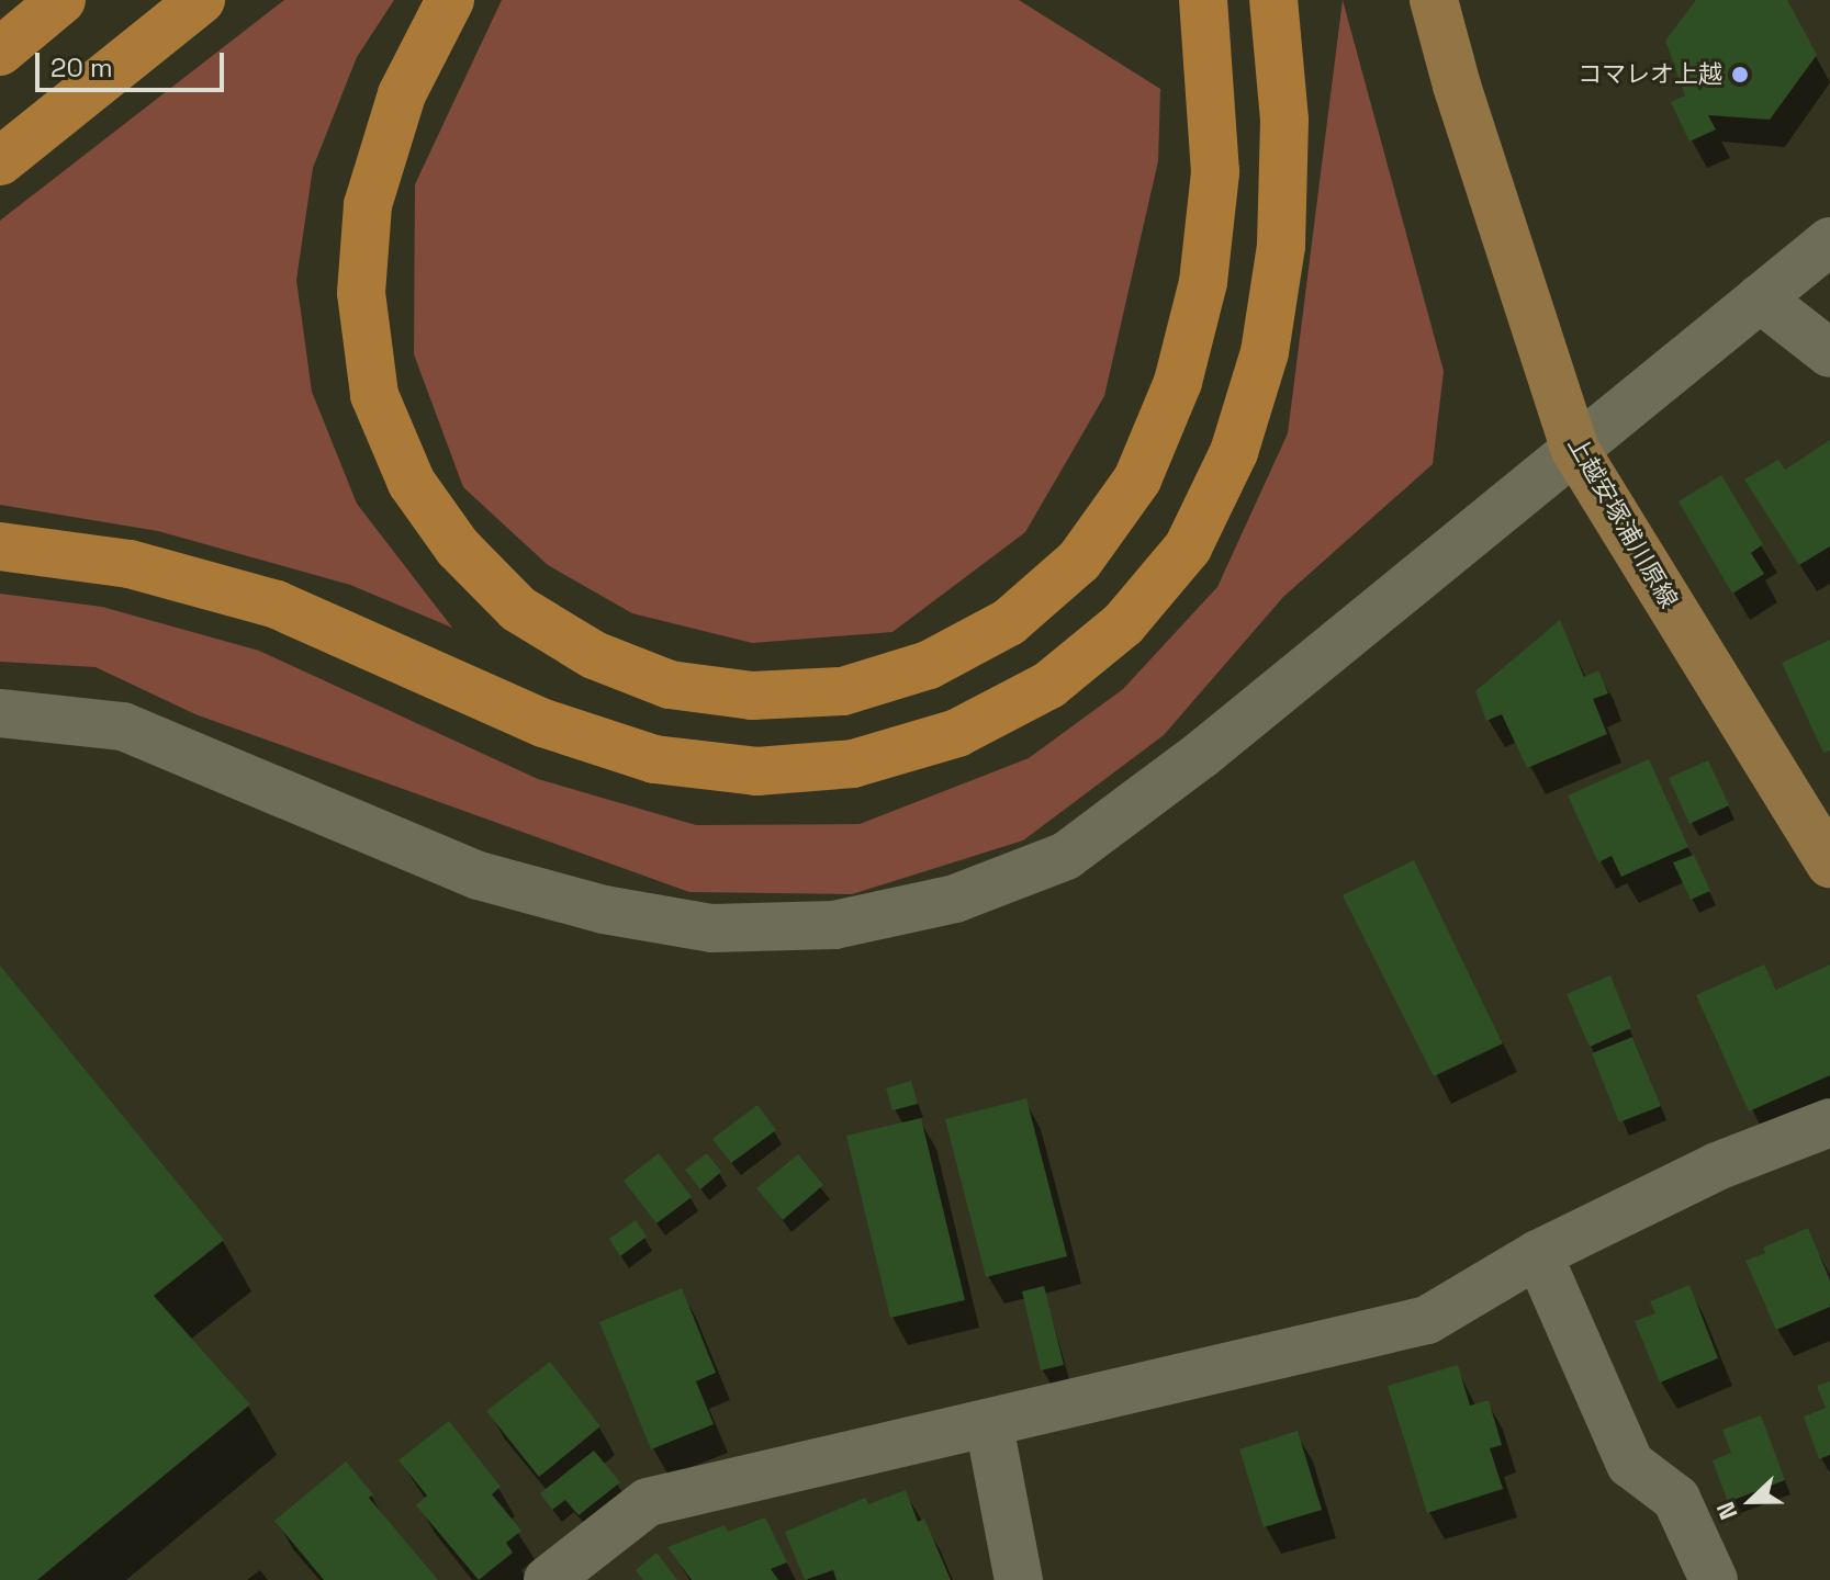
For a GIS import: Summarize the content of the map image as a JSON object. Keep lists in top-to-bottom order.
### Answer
{
  "streets": {
    "main road": ["上越安塚浦川原線"]
  },
  "places": ["コマレオ上越"],
  "scale_bar": "20 m",
  "north": "left"
}
